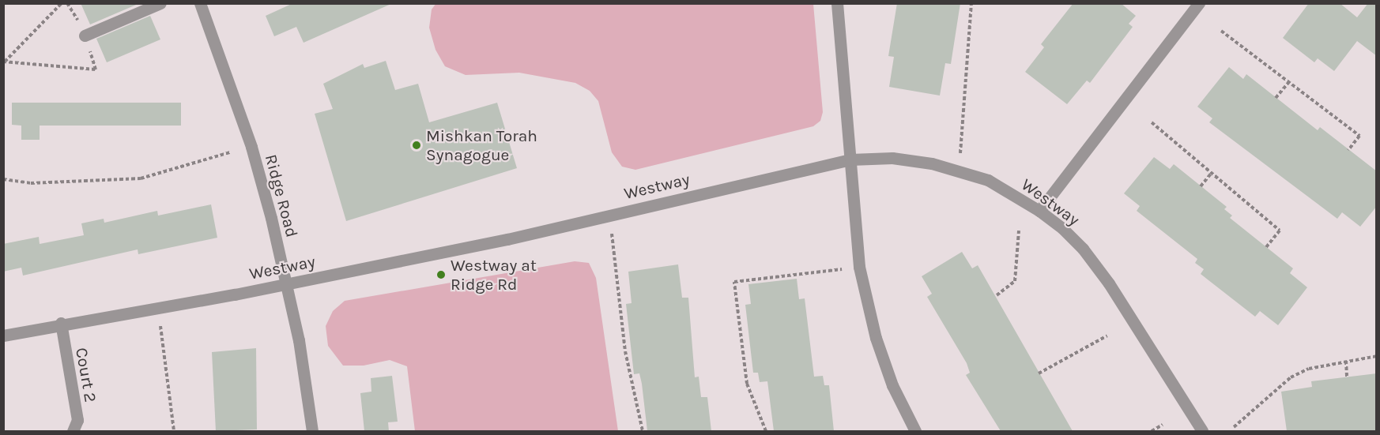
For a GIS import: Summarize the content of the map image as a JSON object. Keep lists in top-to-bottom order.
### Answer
{
  "streets": {
    "street": ["Westway", "Ridge Road", "Court 2"]
  },
  "crossings": [
    ["Westway", "Ridge Road"],
    ["Westway", "Court 2"]
  ],
  "places": ["Mishkan Torah Synagogue", "Westway at Ridge Rd"]
}
